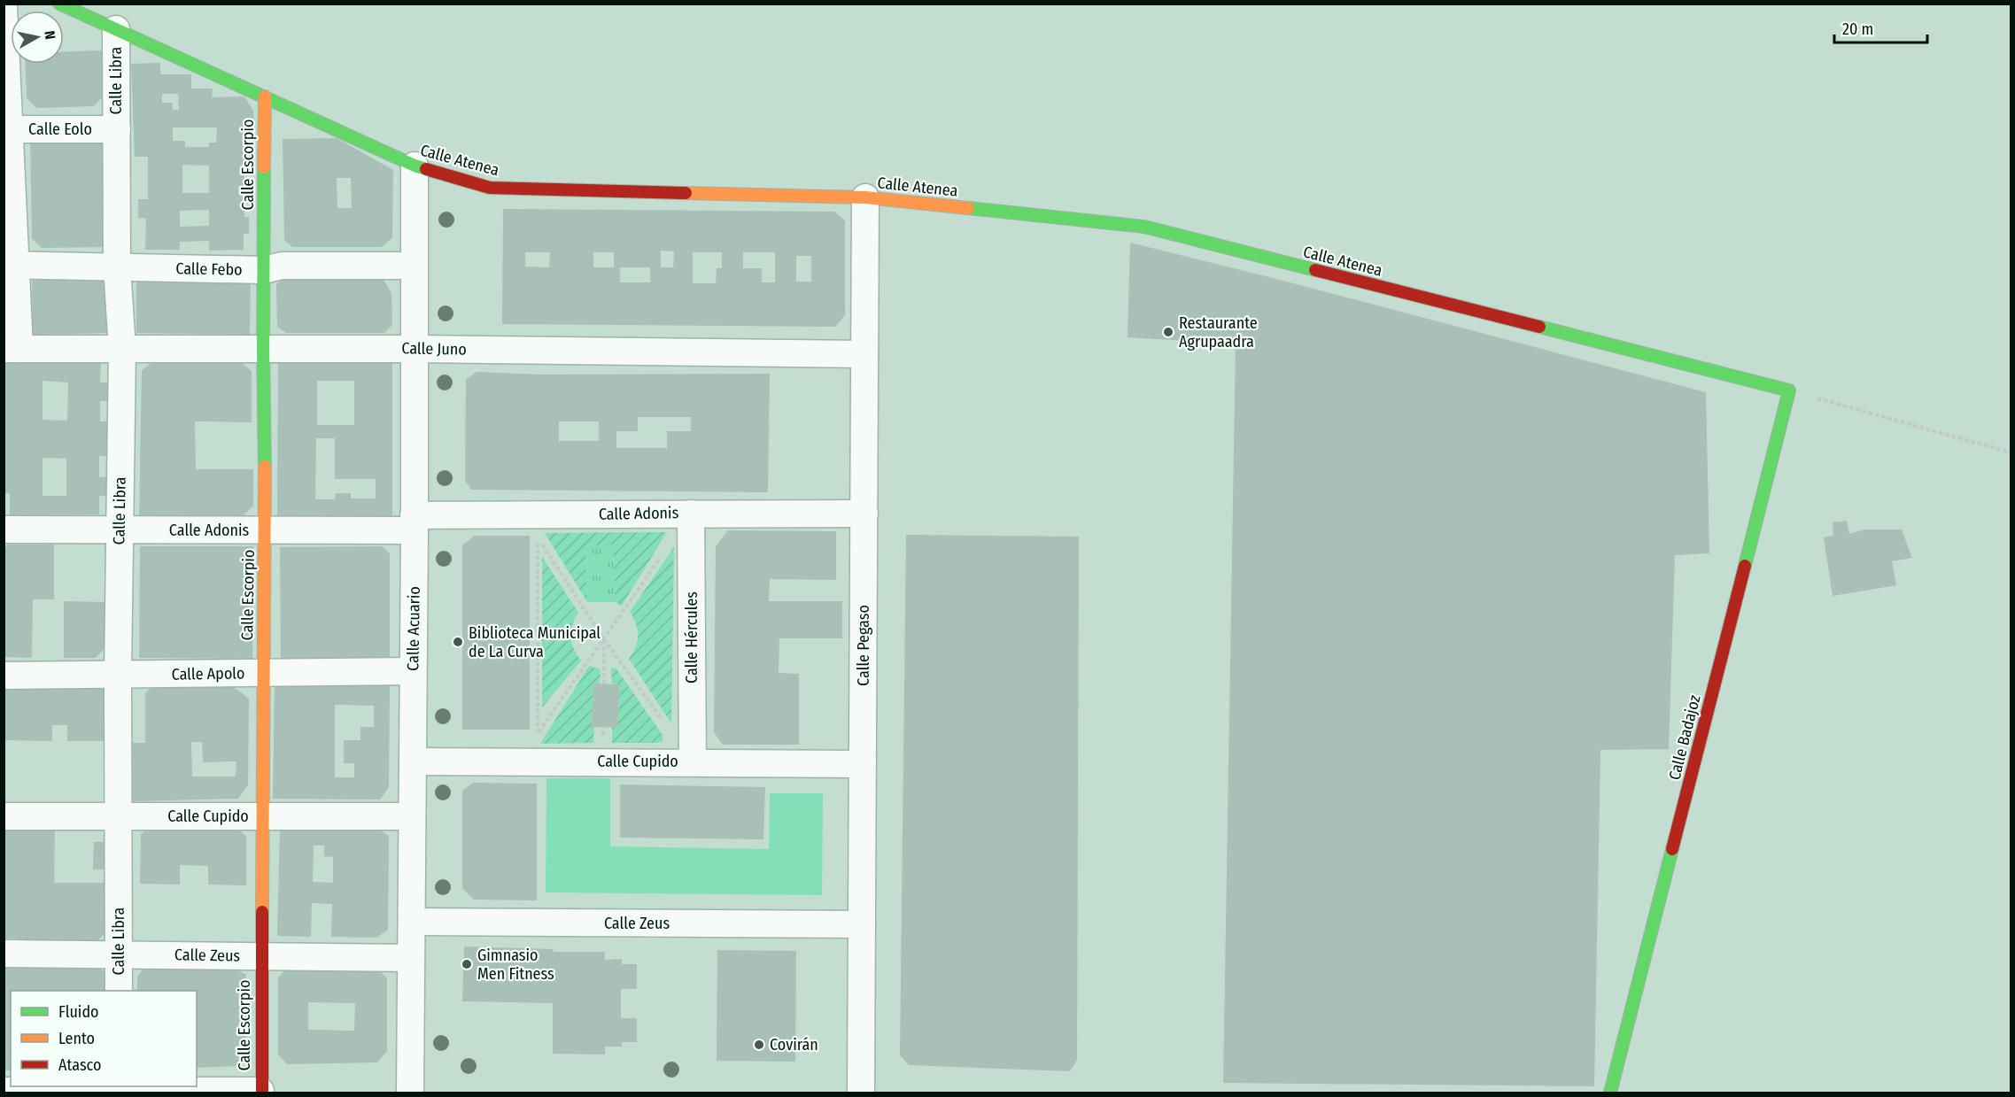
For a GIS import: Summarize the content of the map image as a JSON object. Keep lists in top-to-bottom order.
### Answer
{
  "streets": {
    "street": [
      "Calle Libra",
      "Calle Eolo",
      "Calle Atenea",
      "Calle Escorpio",
      "Calle Febo",
      "Calle Juno",
      "Calle Adonis",
      "Calle Acuario",
      "Calle Hércules",
      "Calle Pegaso",
      "Calle Apolo",
      "Calle Badajoz",
      "Calle Cupido",
      "Calle Zeus"
    ]
  },
  "crossings": [
    ["Calle Libra", "Calle Eolo"],
    ["Calle Libra", "Calle Atenea"],
    ["Calle Libra", "Calle Febo"],
    ["Calle Libra", "Calle Juno"],
    ["Calle Libra", "Calle Adonis"],
    ["Calle Libra", "Calle Apolo"],
    ["Calle Libra", "Calle Cupido"],
    ["Calle Libra", "Calle Zeus"],
    ["Calle Atenea", "Calle Escorpio"],
    ["Calle Atenea", "Calle Acuario"],
    ["Calle Atenea", "Calle Pegaso"],
    ["Calle Atenea", "Calle Badajoz"],
    ["Calle Escorpio", "Calle Febo"],
    ["Calle Escorpio", "Calle Juno"],
    ["Calle Escorpio", "Calle Adonis"],
    ["Calle Escorpio", "Calle Apolo"],
    ["Calle Escorpio", "Calle Cupido"],
    ["Calle Escorpio", "Calle Zeus"],
    ["Calle Febo", "Calle Acuario"],
    ["Calle Juno", "Calle Acuario"],
    ["Calle Juno", "Calle Pegaso"],
    ["Calle Adonis", "Calle Acuario"],
    ["Calle Adonis", "Calle Hércules"],
    ["Calle Adonis", "Calle Pegaso"],
    ["Calle Acuario", "Calle Apolo"],
    ["Calle Acuario", "Calle Cupido"],
    ["Calle Acuario", "Calle Zeus"],
    ["Calle Hércules", "Calle Cupido"],
    ["Calle Pegaso", "Calle Cupido"],
    ["Calle Pegaso", "Calle Zeus"]
  ],
  "places": [
    "Restaurante Agrupaadra",
    "Biblioteca Municipal de La Curva",
    "Gimnasio Men Fitness",
    "Covirán"
  ],
  "legend": ["Fluido", "Lento", "Atasco"],
  "scale_bar": "20 m",
  "north": "right"
}
